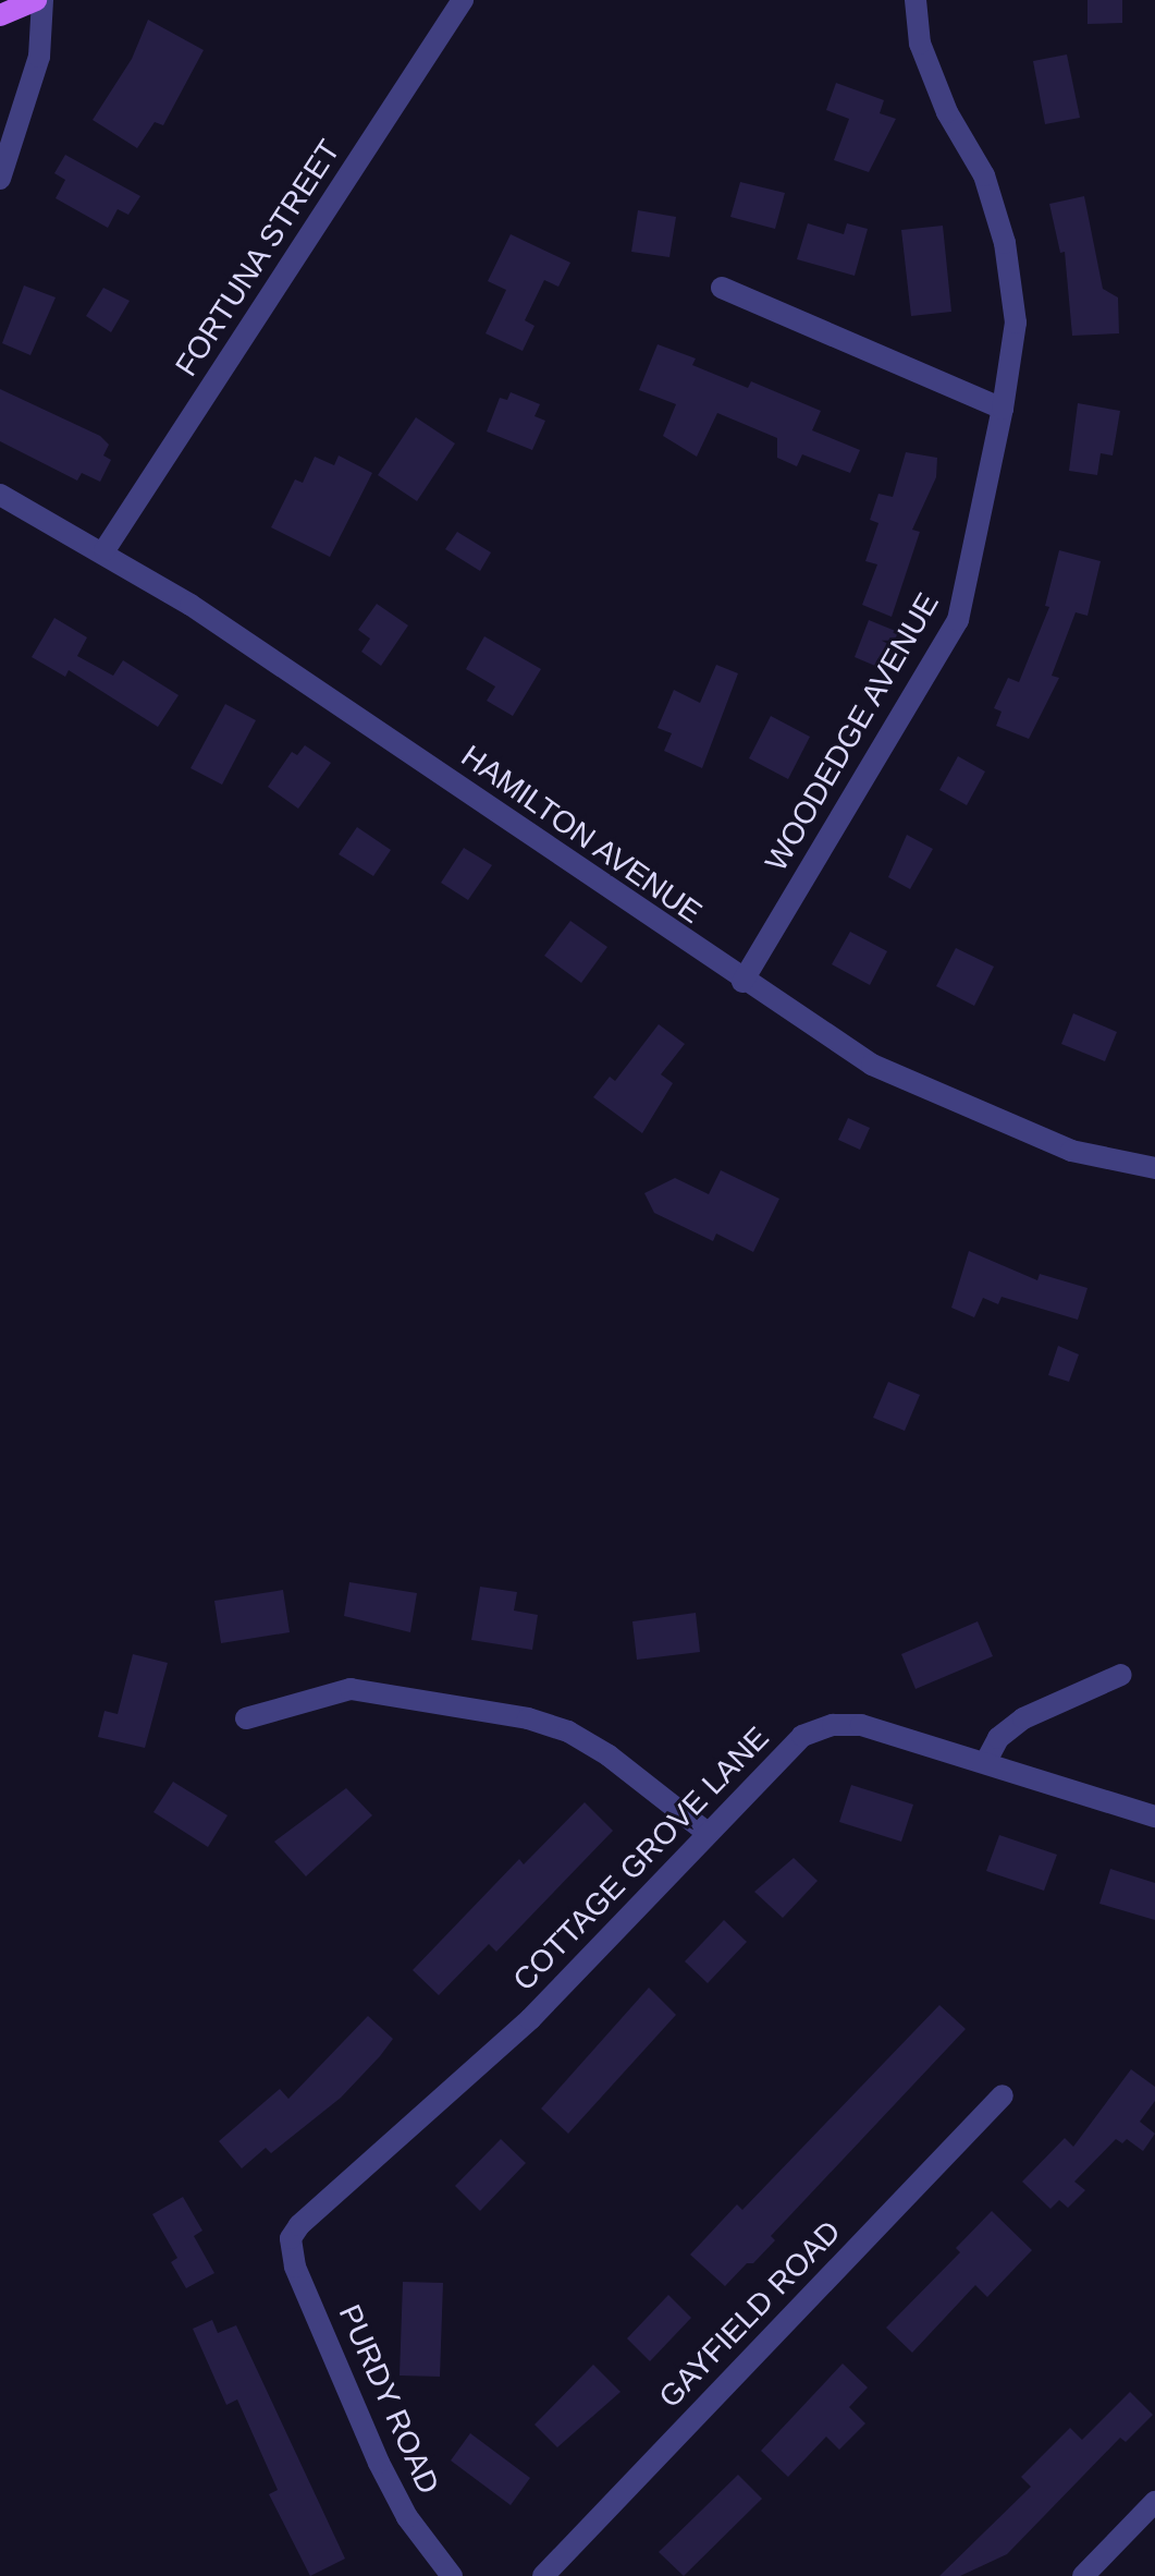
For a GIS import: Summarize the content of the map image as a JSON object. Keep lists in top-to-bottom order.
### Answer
{
  "streets": {
    "street": [
      "FORTUNA STREET",
      "WOODEDGE AVENUE",
      "HAMILTON AVENUE",
      "COTTAGE GROVE LANE",
      "GAYFIELD ROAD",
      "PURDY ROAD"
    ]
  },
  "crossings": [
    ["FORTUNA STREET", "HAMILTON AVENUE"],
    ["WOODEDGE AVENUE", "HAMILTON AVENUE"],
    ["COTTAGE GROVE LANE", "PURDY ROAD"]
  ]
}
